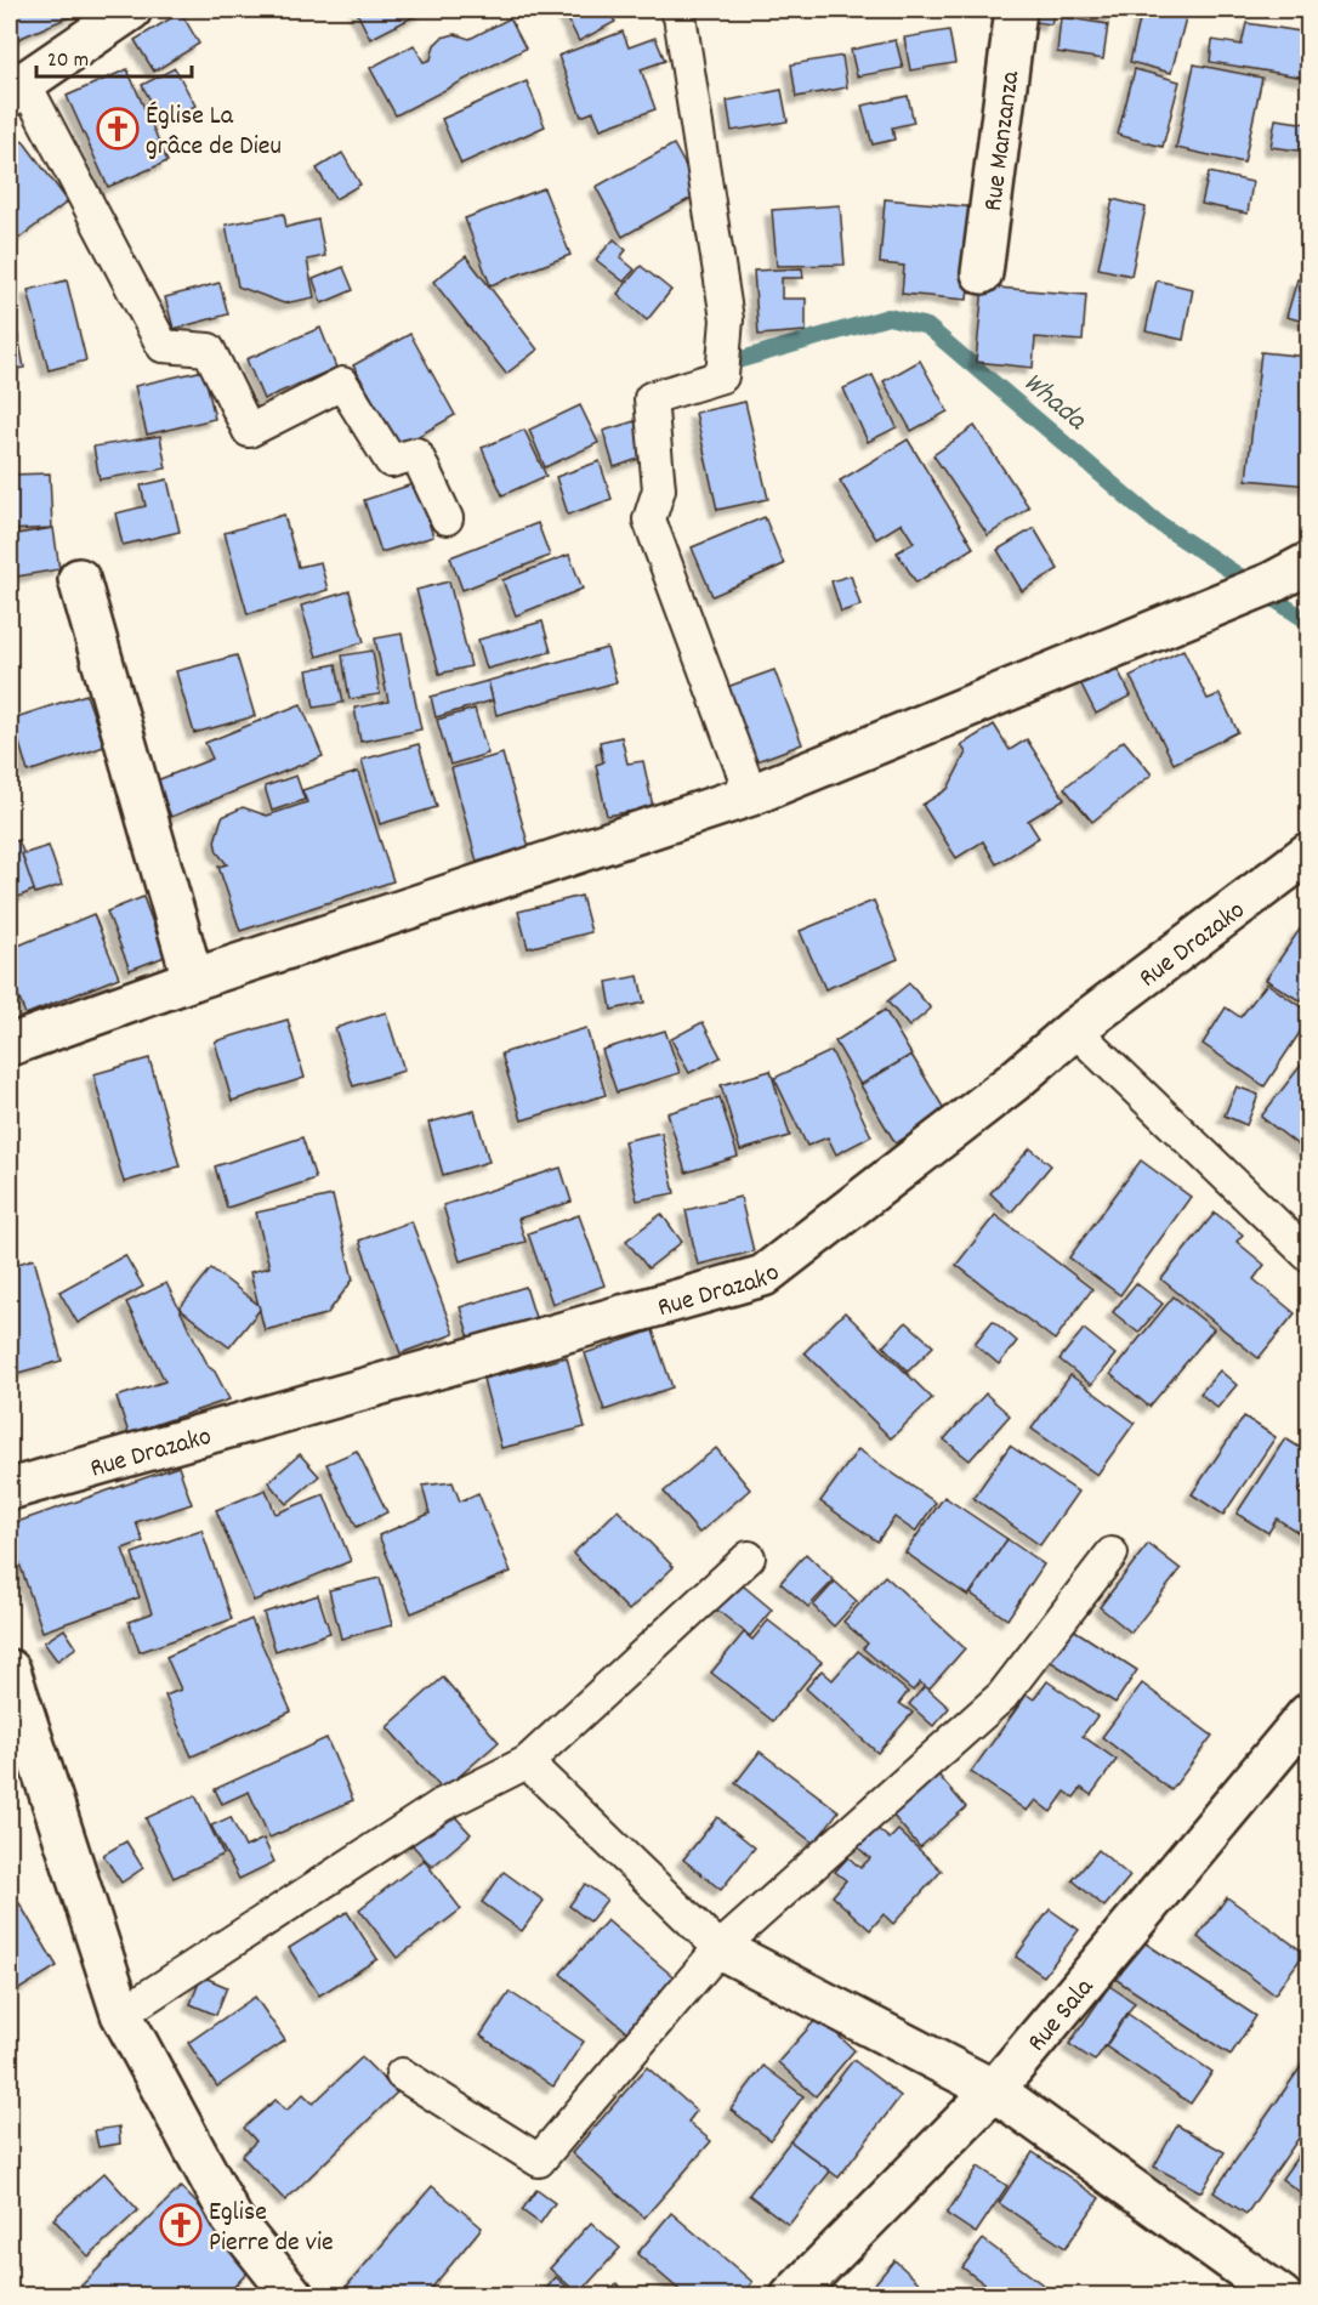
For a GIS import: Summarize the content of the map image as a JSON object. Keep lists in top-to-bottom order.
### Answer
{
  "streets": {
    "street": ["Rue Manzanza", "Rue Drazako", "Rue Sala"]
  },
  "water": ["Whada"],
  "places": {
    "church": ["Église La grâce de Dieu", "Eglise Pierre de vie"]
  },
  "scale_bar": "20 m"
}
